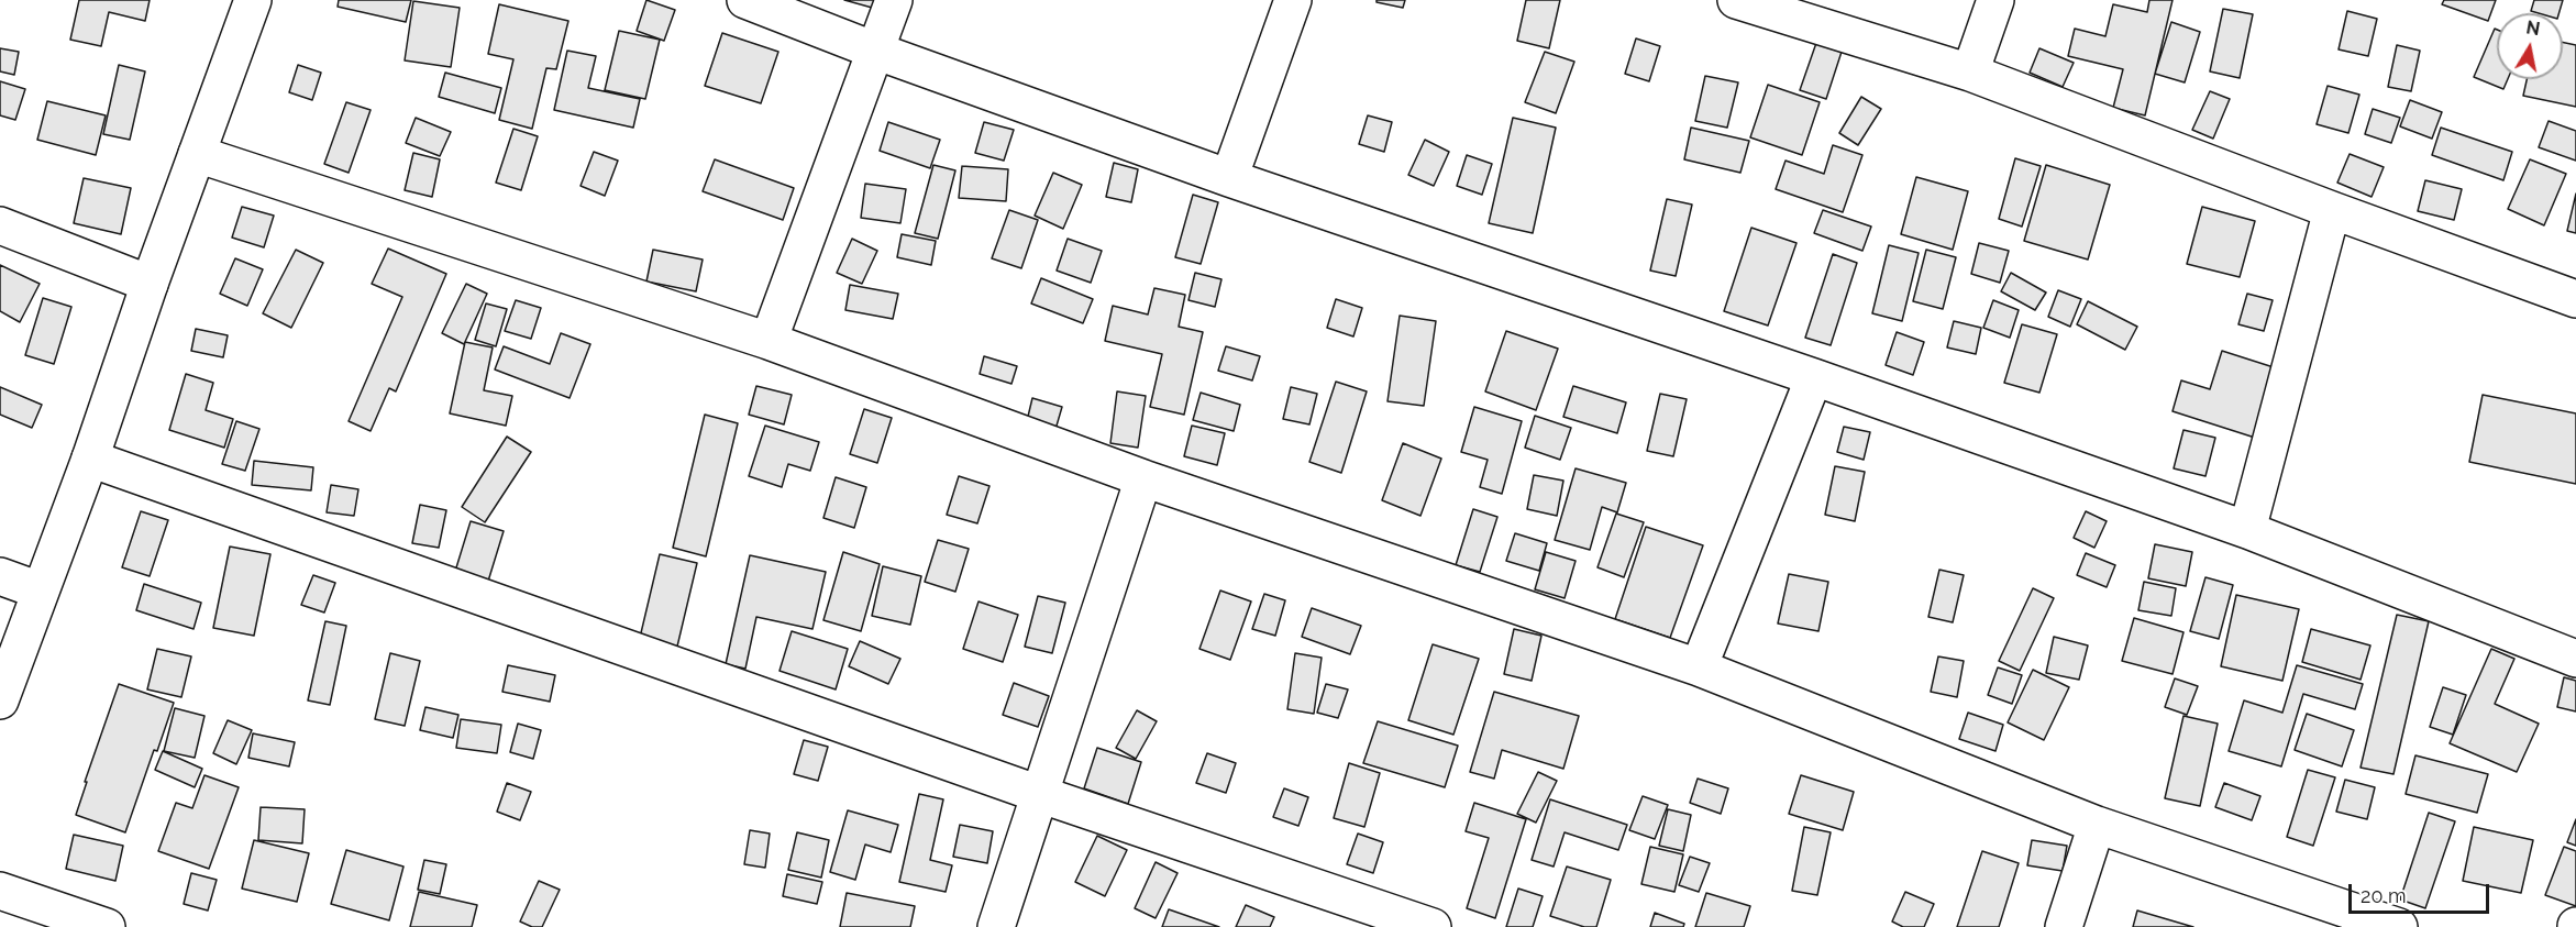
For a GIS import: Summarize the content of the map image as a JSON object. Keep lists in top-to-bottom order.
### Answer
{
  "scale_bar": "20 m",
  "north": "top"
}
